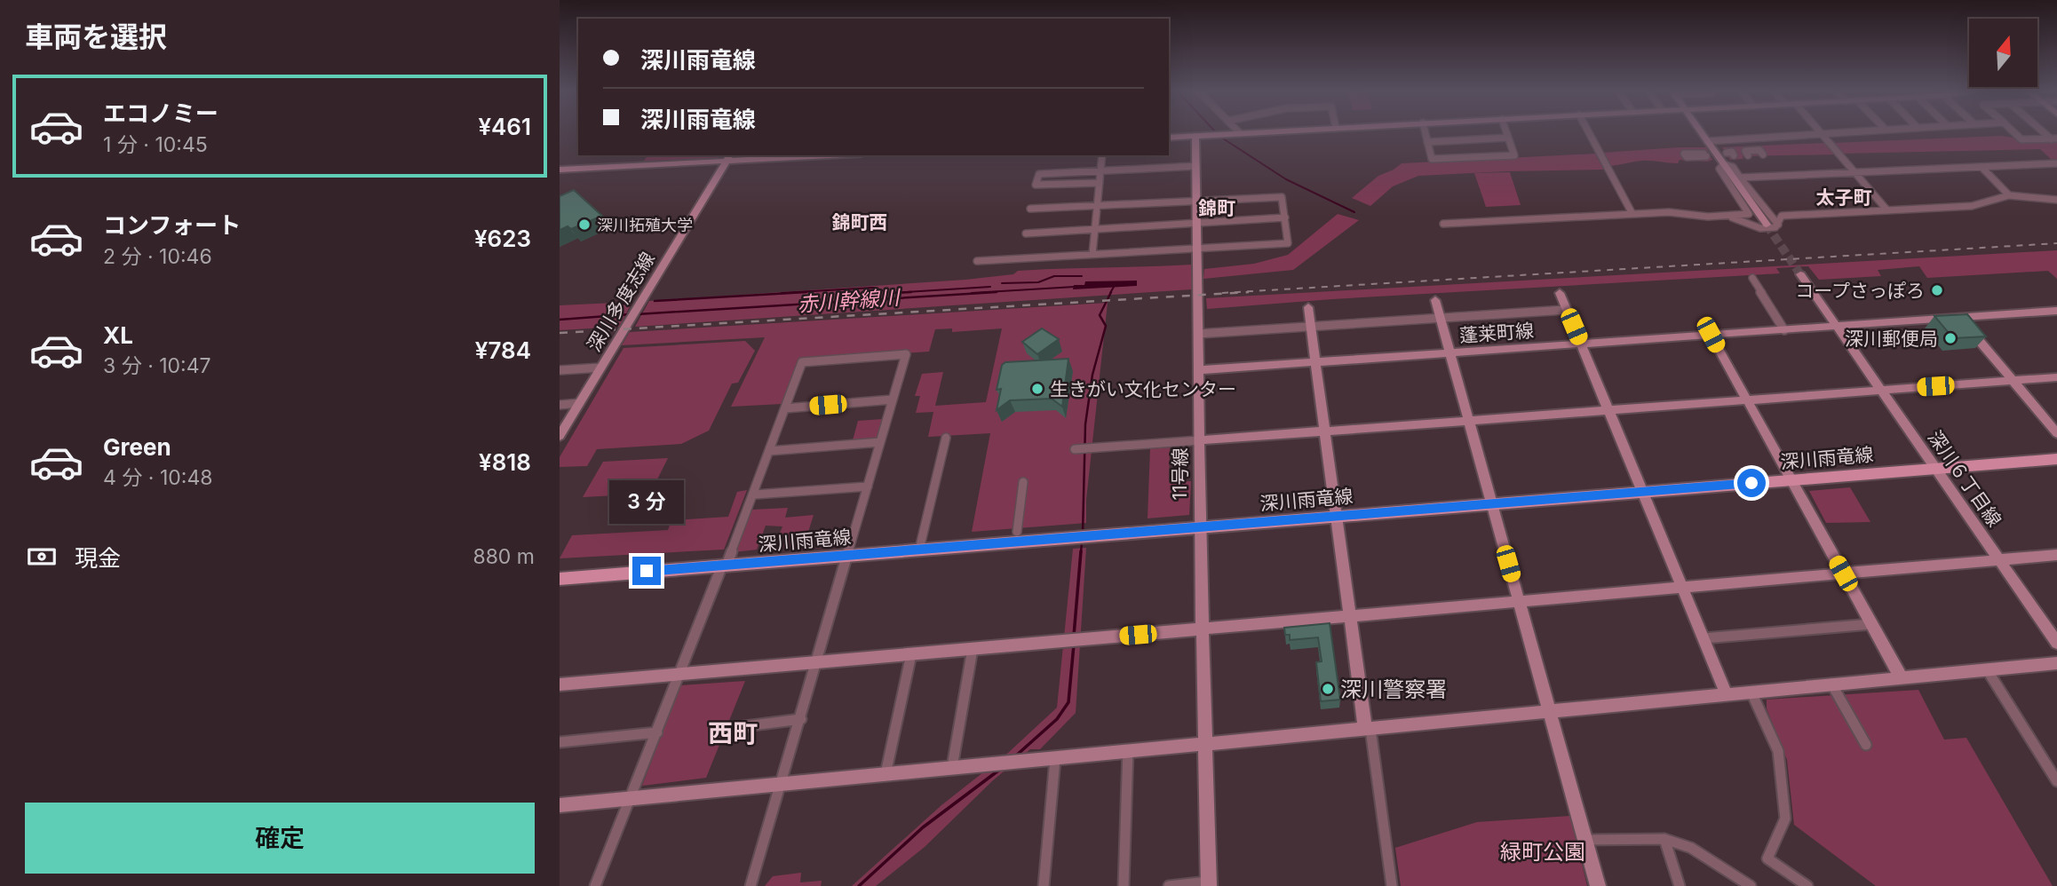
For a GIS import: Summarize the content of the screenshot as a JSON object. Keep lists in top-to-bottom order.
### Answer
{
  "streets": {
    "main road": ["深川雨竜線"],
    "street": [
      "深川多度志線",
      "蓬莱町線",
      "11号線",
      "深川６丁目線"
    ]
  },
  "crossings": [
    ["蓬莱町線", "11号線"],
    ["蓬莱町線", "深川６丁目線"],
    ["深川雨竜線", "11号線"],
    ["深川雨竜線", "深川６丁目線"]
  ],
  "districts": [
    "太子町",
    "錦町",
    "錦町西",
    "西町"
  ],
  "water": ["赤川幹線川"],
  "parks": ["緑町公園"],
  "places": [
    "深川拓殖大学",
    "コープさっぽろ",
    "深川郵便局",
    "生きがい文化センター",
    "深川警察署"
  ],
  "north": "top",
  "page": {
    "heading": "車両を選択",
    "banner": ["深川雨竜線", "深川雨竜線"],
    "list": [
      {
        "name": "エコノミー",
        "note": "1 分 · 10:45",
        "value": "¥461"
      },
      {
        "name": "コンフォート",
        "note": "2 分 · 10:46",
        "value": "¥623"
      },
      {
        "name": "XL",
        "note": "3 分 · 10:47",
        "value": "¥784"
      },
      {
        "name": "Green",
        "note": "4 分 · 10:48",
        "value": "¥818"
      }
    ],
    "bubble": "3 分",
    "pay": ["現金", "880 m"],
    "buttons": "確定"
  }
}
